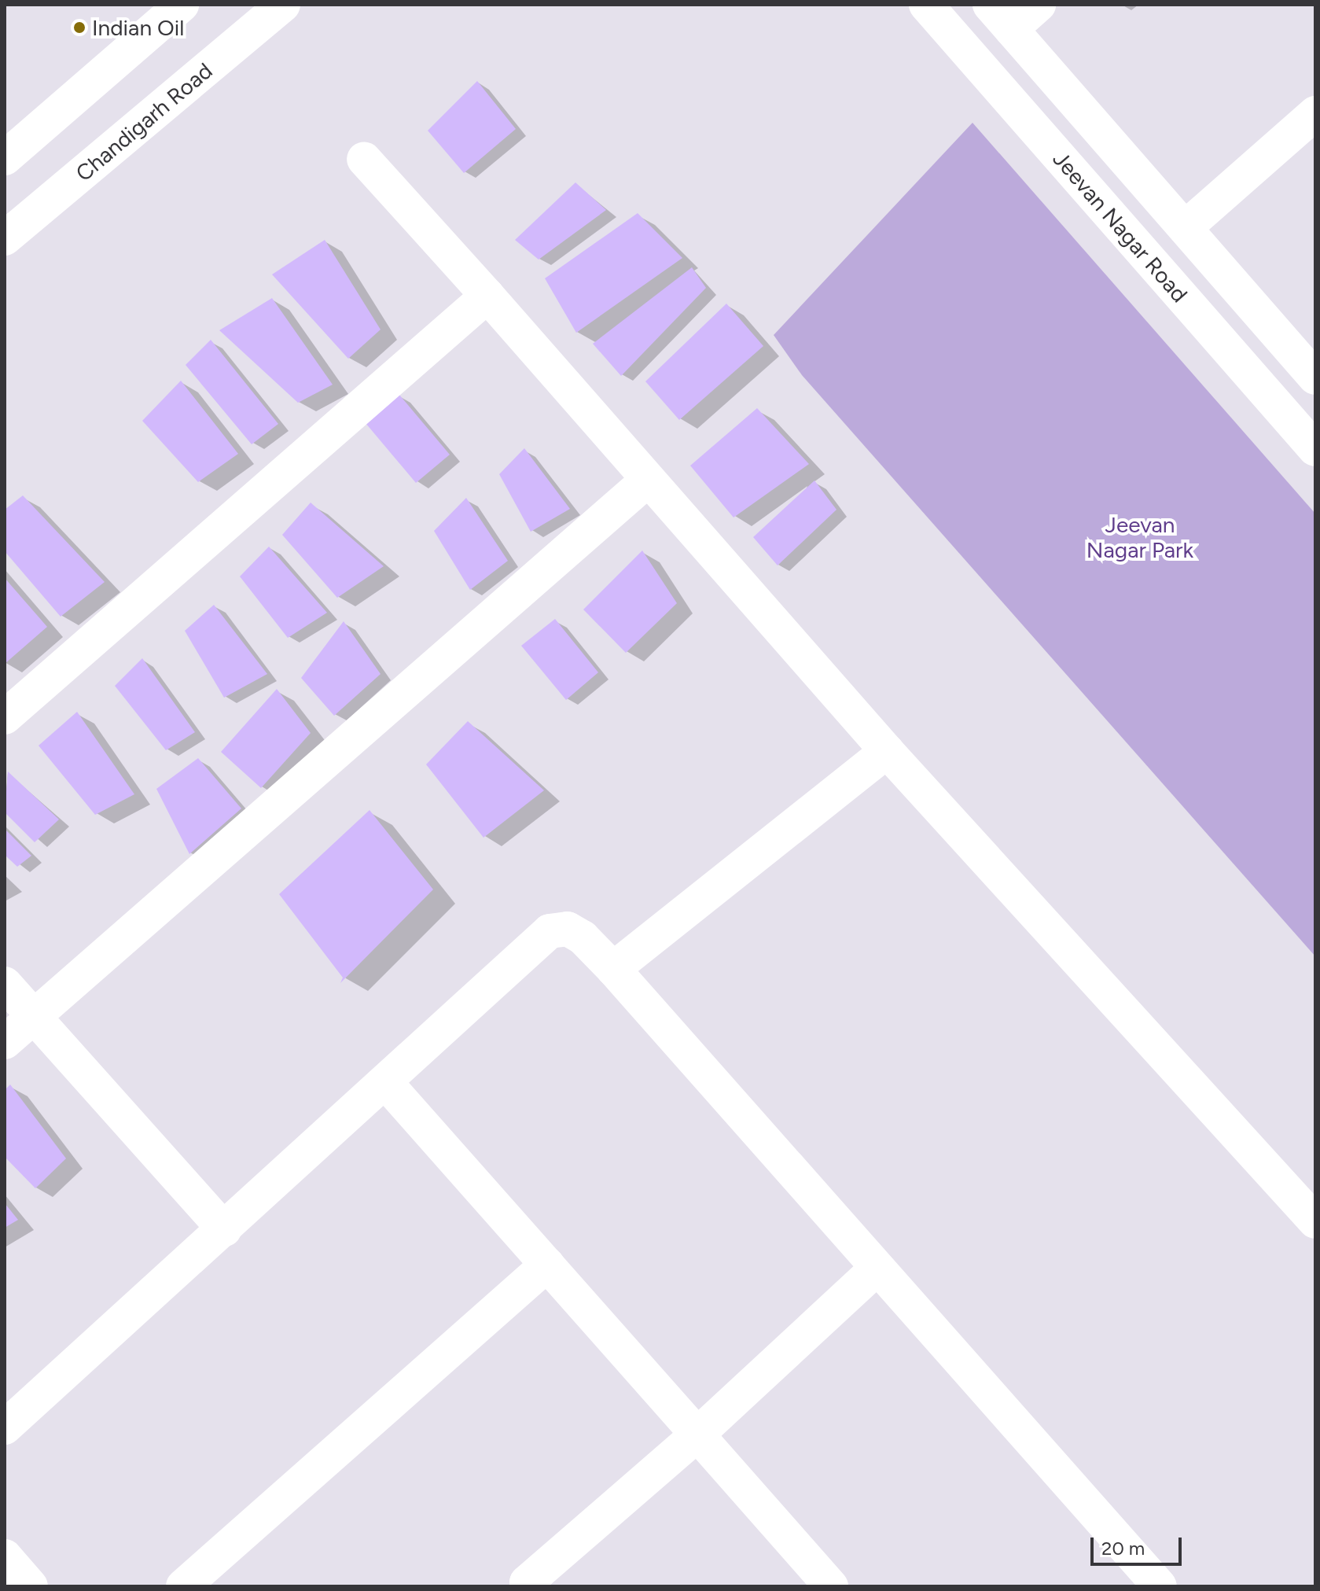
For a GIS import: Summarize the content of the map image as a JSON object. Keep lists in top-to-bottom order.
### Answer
{
  "streets": {
    "street": ["Chandigarh Road", "Jeevan Nagar Road"]
  },
  "parks": ["Jeevan Nagar Park"],
  "places": ["Indian Oil"],
  "scale_bar": "20 m"
}
